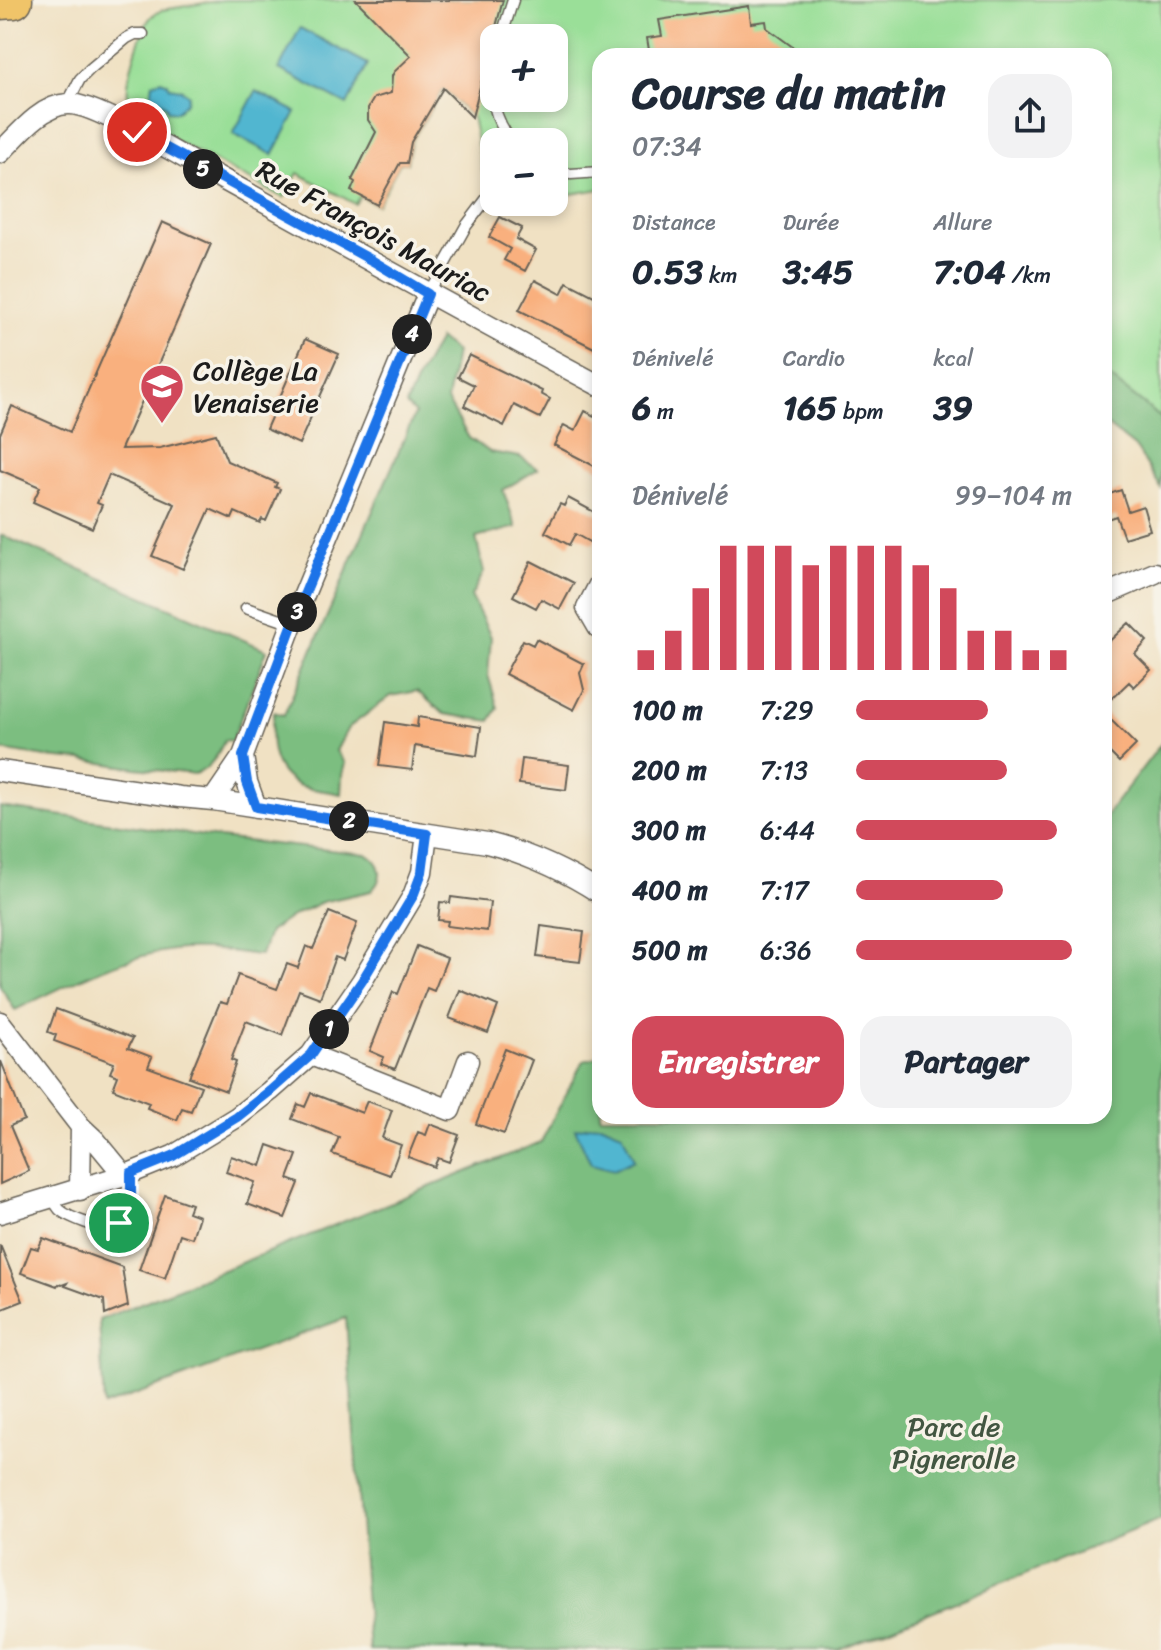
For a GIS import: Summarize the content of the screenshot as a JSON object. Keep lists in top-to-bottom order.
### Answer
{
  "streets": {
    "street": ["Rue François Mauriac"]
  },
  "parks": ["Parc de Pignerolle"],
  "places": {
    "school or university": ["Collège La Venaiserie"]
  },
  "page": {
    "map_buttons": ["+", "−"],
    "heading": ["Course du matin", "07:34"],
    "pins": [
      "5",
      "4",
      "3",
      "2",
      "1"
    ],
    "stats": [
      ["Distance", "0.53 km"],
      ["Durée", "3:45"],
      ["Allure", "7:04 /km"],
      ["Dénivelé", "6 m"],
      ["Cardio", "165 bpm"],
      ["kcal", "39"]
    ],
    "chart": ["Dénivelé", "99–104 m"],
    "list": [
      {
        "name": "100 m",
        "note": "7:29"
      },
      {
        "name": "200 m",
        "note": "7:13"
      },
      {
        "name": "300 m",
        "note": "6:44"
      },
      {
        "name": "400 m",
        "note": "7:17"
      },
      {
        "name": "500 m",
        "note": "6:36"
      }
    ],
    "buttons": ["Enregistrer", "Partager"]
  }
}
